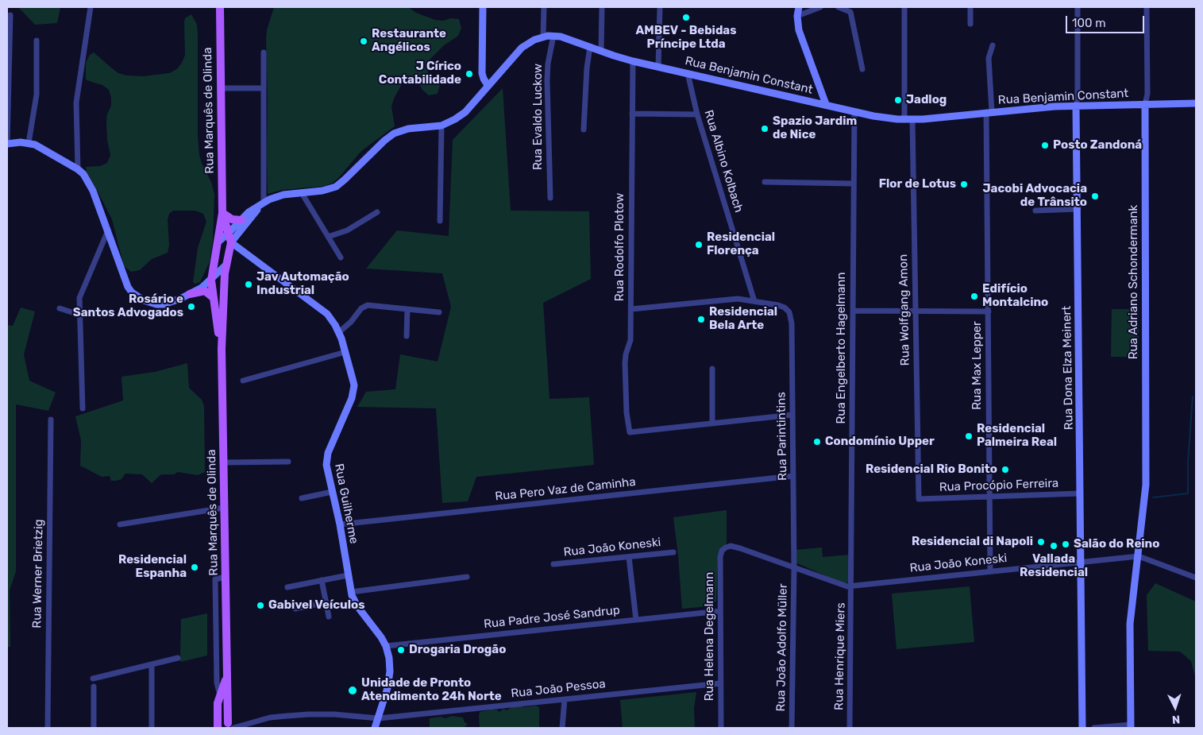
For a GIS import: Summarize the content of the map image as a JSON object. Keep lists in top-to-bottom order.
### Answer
{
  "streets": {
    "main road": ["Rua Marquês de Olinda"],
    "street": [
      "Rua Benjamin Constant",
      "Rua Evaldo Luckow",
      "Rua Albino Kolbach",
      "Rua Rodolfo Plotow",
      "Rua Adriano Schondermank",
      "Rua Wolfgang Amon",
      "Rua Engelberto Hagelmann",
      "Rua Max Lepper",
      "Rua Dona Elza Meinert",
      "Rua Parintintins",
      "Rua Procópio Ferreira",
      "Rua Pero Vaz de Caminha",
      "Rua Guilherme",
      "Rua João Koneski",
      "Rua Werner Brietzig",
      "Rua Padre José Sandrup",
      "Rua Helena Degelmann",
      "Rua João Adolfo Müller",
      "Rua Henrique Miers",
      "Rua João Pessoa"
    ]
  },
  "crossings": [
    ["Rua Benjamin Constant", "Rua Marquês de Olinda"],
    ["Rua Benjamin Constant", "Rua Evaldo Luckow"],
    ["Rua Benjamin Constant", "Rua Albino Kolbach"],
    ["Rua Benjamin Constant", "Rua Rodolfo Plotow"],
    ["Rua Benjamin Constant", "Rua Adriano Schondermank"],
    ["Rua Benjamin Constant", "Rua Wolfgang Amon"],
    ["Rua Benjamin Constant", "Rua Engelberto Hagelmann"],
    ["Rua Benjamin Constant", "Rua Max Lepper"],
    ["Rua Benjamin Constant", "Rua Dona Elza Meinert"],
    ["Rua Marquês de Olinda", "Rua Guilherme"],
    ["Rua Marquês de Olinda", "Rua João Pessoa"],
    ["Rua Albino Kolbach", "Rua Parintintins"],
    ["Rua Adriano Schondermank", "Rua João Koneski"],
    ["Rua Wolfgang Amon", "Rua Procópio Ferreira"],
    ["Rua Engelberto Hagelmann", "Rua João Koneski"],
    ["Rua Engelberto Hagelmann", "Rua Henrique Miers"],
    ["Rua Max Lepper", "Rua Procópio Ferreira"],
    ["Rua Max Lepper", "Rua João Koneski"],
    ["Rua Dona Elza Meinert", "Rua Procópio Ferreira"],
    ["Rua Dona Elza Meinert", "Rua João Koneski"],
    ["Rua Parintintins", "Rua Pero Vaz de Caminha"],
    ["Rua Parintintins", "Rua João Koneski"],
    ["Rua Parintintins", "Rua João Adolfo Müller"],
    ["Rua Pero Vaz de Caminha", "Rua Guilherme"],
    ["Rua Guilherme", "Rua Padre José Sandrup"],
    ["Rua Guilherme", "Rua João Pessoa"],
    ["Rua João Koneski", "Rua Helena Degelmann"],
    ["Rua João Koneski", "Rua João Adolfo Müller"],
    ["Rua João Koneski", "Rua Henrique Miers"],
    ["Rua Padre José Sandrup", "Rua Helena Degelmann"],
    ["Rua Helena Degelmann", "Rua João Pessoa"]
  ],
  "places": [
    "AMBEV - Bebidas Príncipe Ltda",
    "Restaurante Angélicos",
    "J Círico Contabilidade",
    "Jadlog",
    "Spazio Jardim de Nice",
    "Posto Zandoná",
    "Flor de Lotus",
    "Jacobi Advocacia de Trânsito",
    "Residencial Florença",
    "Jav Automação Industrial",
    "Edifício Montalcino",
    "Rosário e Santos Advogados",
    "Residencial Bela Arte",
    "Residencial Palmeira Real",
    "Condomínio Upper",
    "Residencial Rio Bonito",
    "Residencial di Napoli",
    "Salão do Reino",
    "Vallada Residencial",
    "Residencial Espanha",
    "Gabivel Veículos",
    "Drogaria Drogão",
    "Unidade de Pronto Atendimento 24h Norte"
  ],
  "scale_bar": "100 m",
  "north": "bottom"
}
